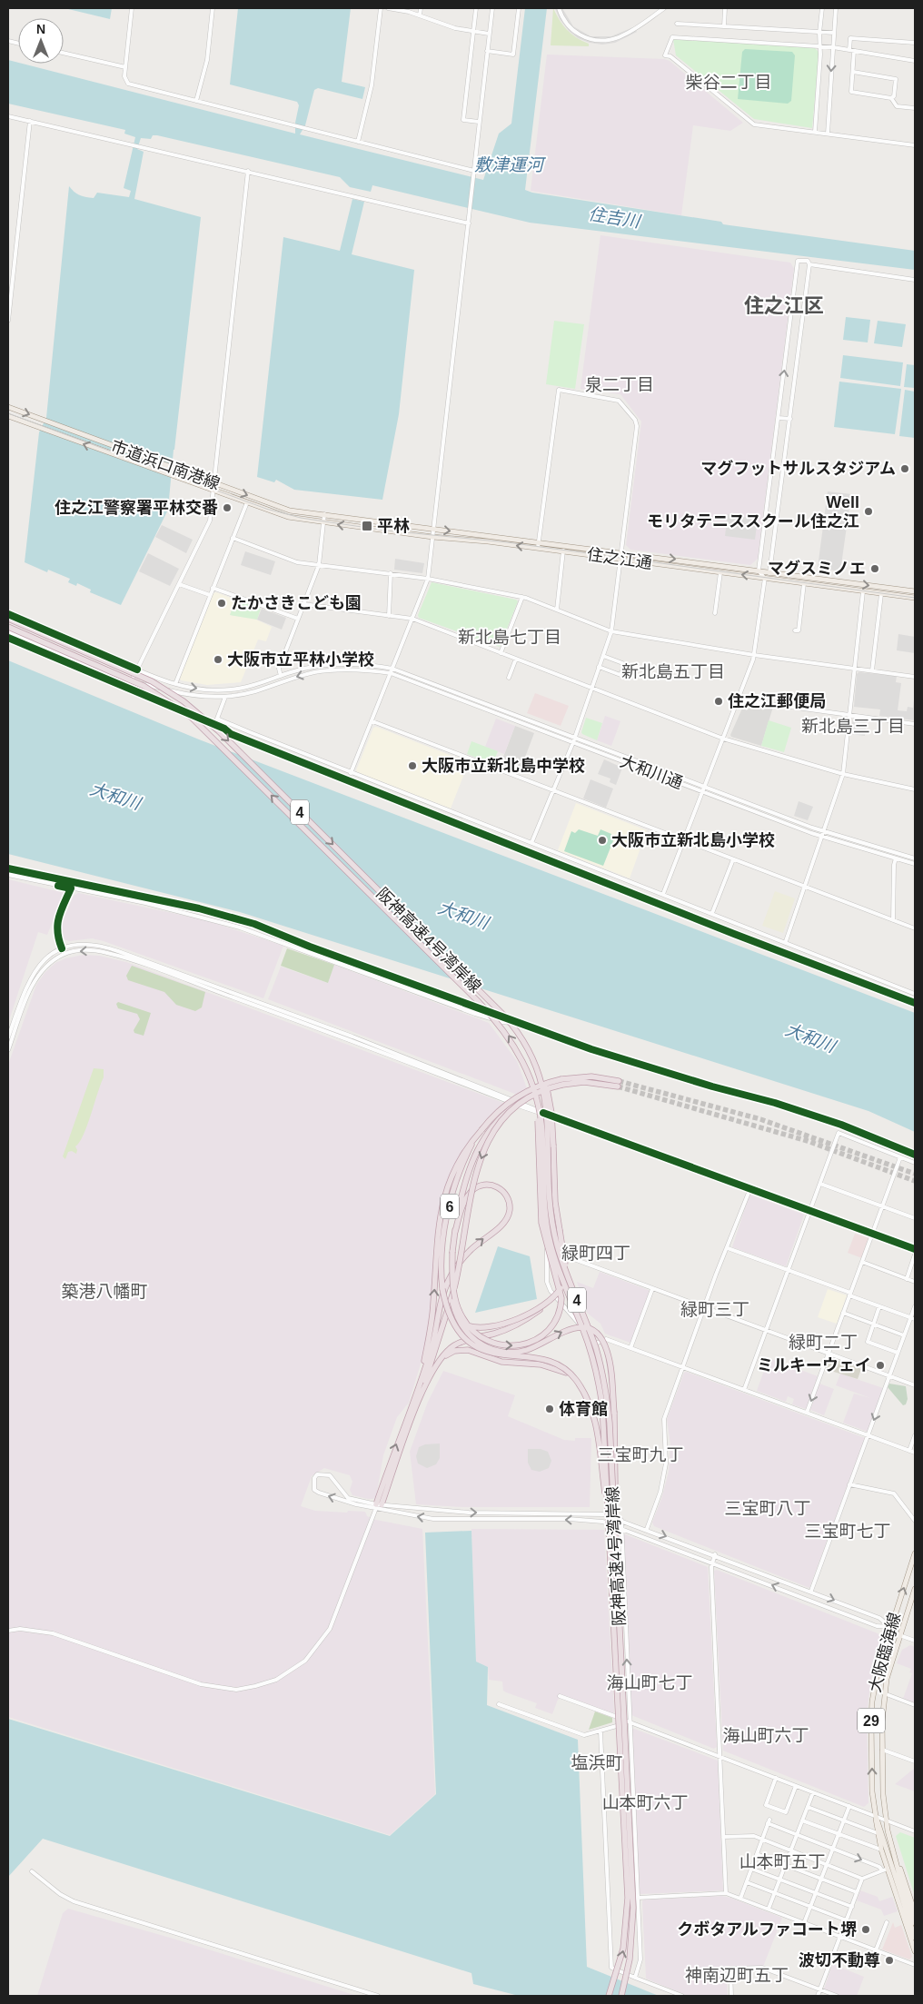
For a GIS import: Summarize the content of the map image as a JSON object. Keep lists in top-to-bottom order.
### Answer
{
  "streets": {
    "highway": ["4", "阪神高速4号湾岸線", "6"],
    "main road": [
      "市道浜口南港線",
      "住之江通",
      "大阪臨海線",
      "29"
    ],
    "street": ["大和川通"]
  },
  "crossings": [
    ["市道浜口南港線", "住之江通"],
    ["4", "阪神高速4号湾岸線"],
    ["4", "6"],
    ["大阪臨海線", "29"]
  ],
  "districts": [
    "柴谷二丁目",
    "住之江区",
    "泉二丁目",
    "新北島七丁目",
    "新北島五丁目",
    "新北島三丁目",
    "緑町四丁",
    "築港八幡町",
    "緑町三丁",
    "緑町二丁",
    "三宝町九丁",
    "三宝町八丁",
    "三宝町七丁",
    "海山町七丁",
    "海山町六丁",
    "塩浜町",
    "山本町六丁",
    "山本町五丁",
    "神南辺町五丁"
  ],
  "water": ["敷津運河", "住吉川", "大和川"],
  "places": {
    "other": [
      "マグフットサルスタジアム",
      "住之江警察署平林交番",
      "Well モリタテニススクール住之江",
      "マグスミノエ",
      "たかさきこども園",
      "大阪市立平林小学校",
      "住之江郵便局",
      "大阪市立新北島中学校",
      "大阪市立新北島小学校",
      "ミルキーウェイ",
      "体育館",
      "クボタアルファコート堺",
      "波切不動尊"
    ],
    "transit": ["平林"]
  },
  "north": "top"
}
